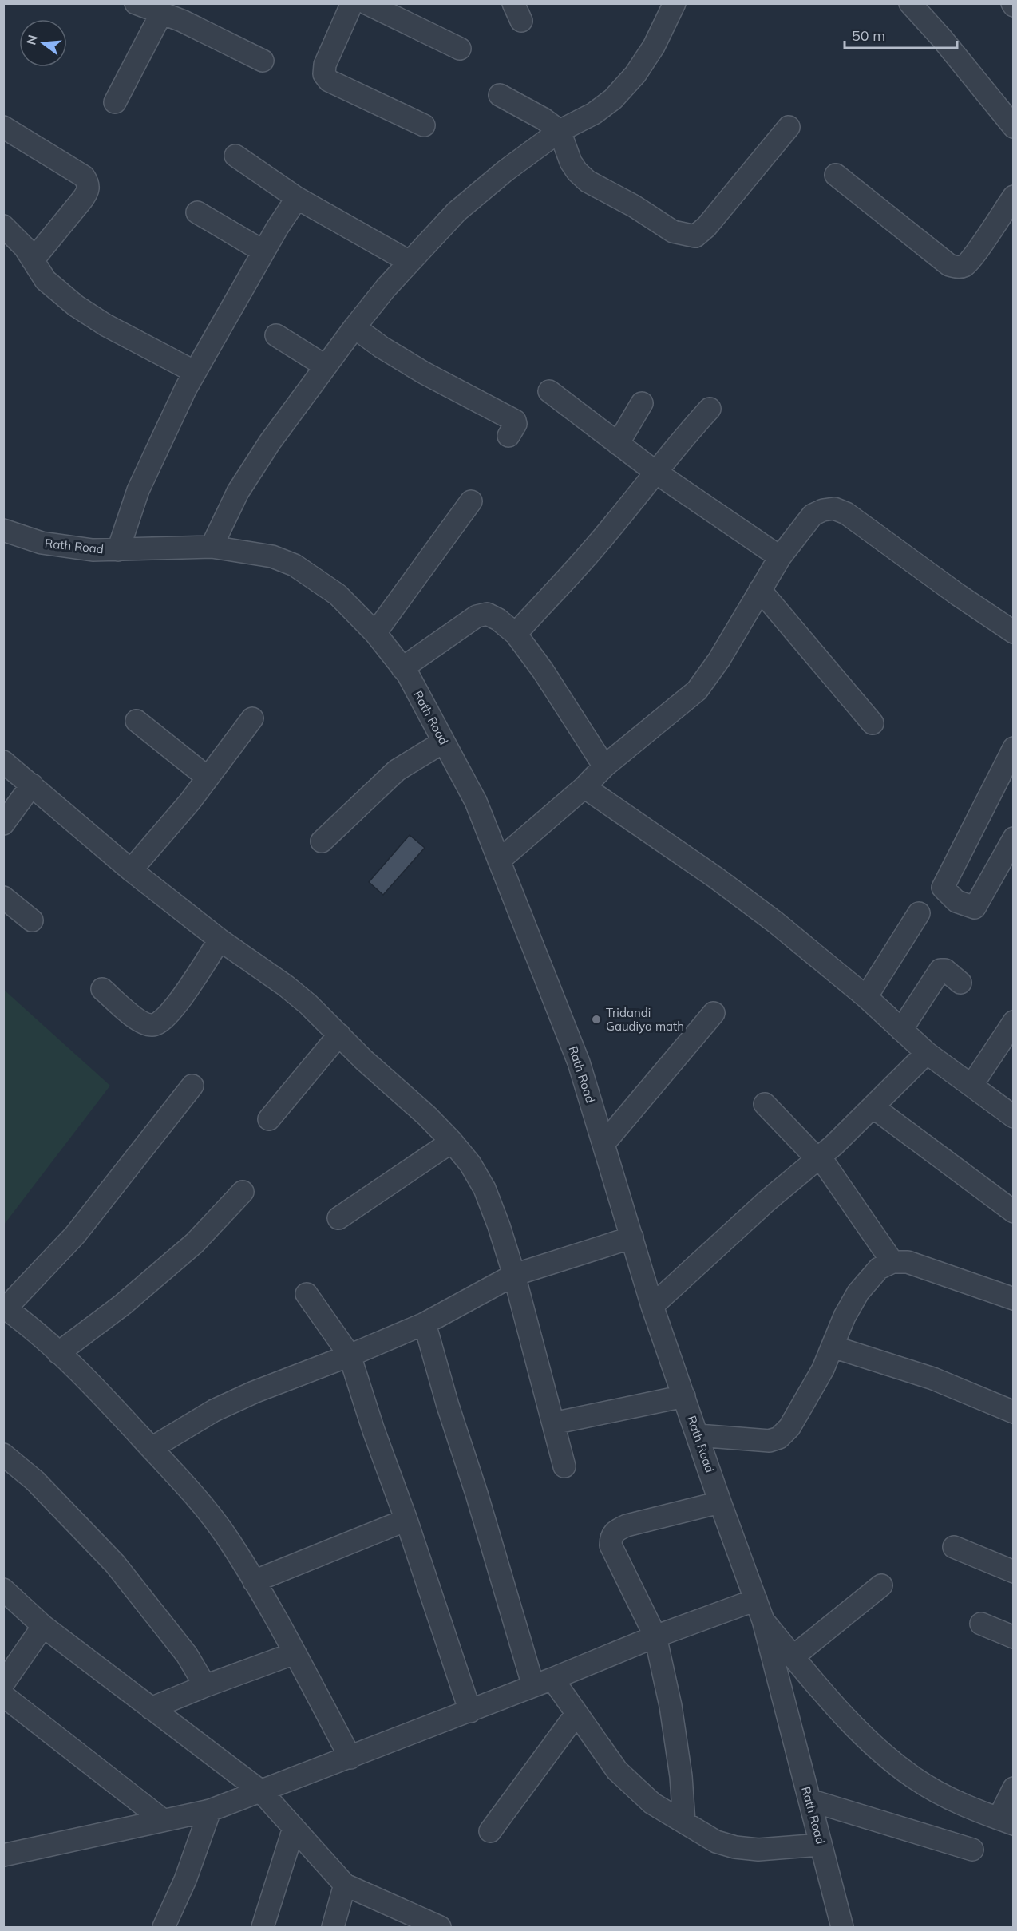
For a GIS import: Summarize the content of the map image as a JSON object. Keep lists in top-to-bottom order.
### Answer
{
  "streets": {
    "street": ["Rath Road"]
  },
  "places": ["Tridandi Gaudiya math"],
  "scale_bar": "50 m",
  "north": "left"
}
